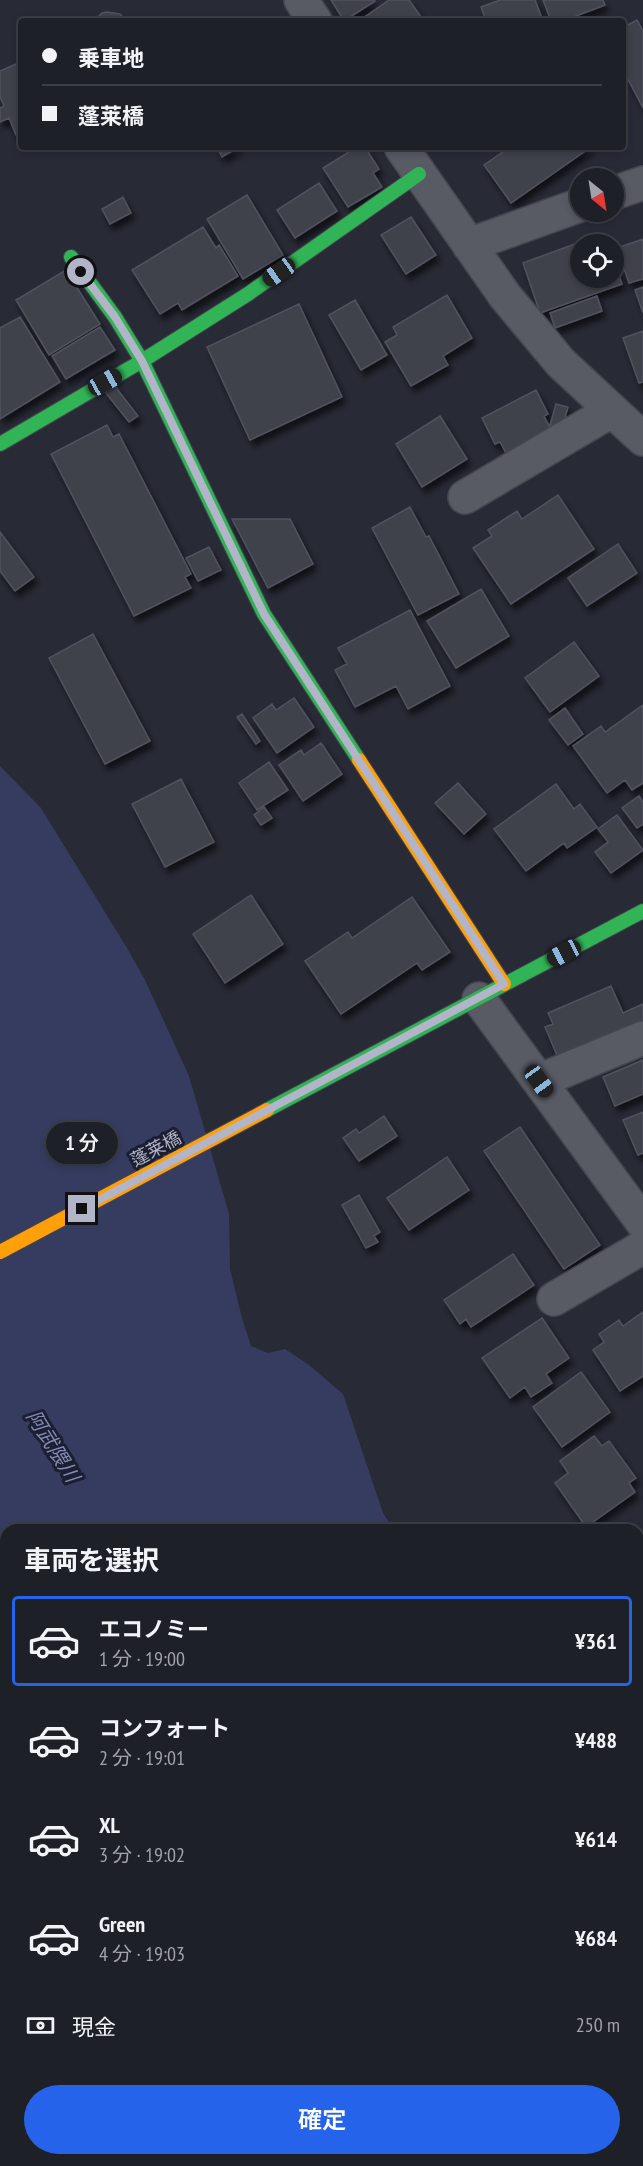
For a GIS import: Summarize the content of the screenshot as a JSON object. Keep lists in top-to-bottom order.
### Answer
{
  "streets": {
    "street": ["蓬莱橋"]
  },
  "water": ["阿武隈川"],
  "north": "bottom right",
  "page": {
    "banner": ["乗車地", "蓬莱橋"],
    "bubble": "1 分",
    "heading": "車両を選択",
    "list": [
      {
        "name": "エコノミー",
        "note": "1 分 · 19:00",
        "value": "¥361"
      },
      {
        "name": "コンフォート",
        "note": "2 分 · 19:01",
        "value": "¥488"
      },
      {
        "name": "XL",
        "note": "3 分 · 19:02",
        "value": "¥614"
      },
      {
        "name": "Green",
        "note": "4 分 · 19:03",
        "value": "¥684"
      }
    ],
    "pay": ["現金", "250 m"],
    "buttons": "確定"
  }
}
